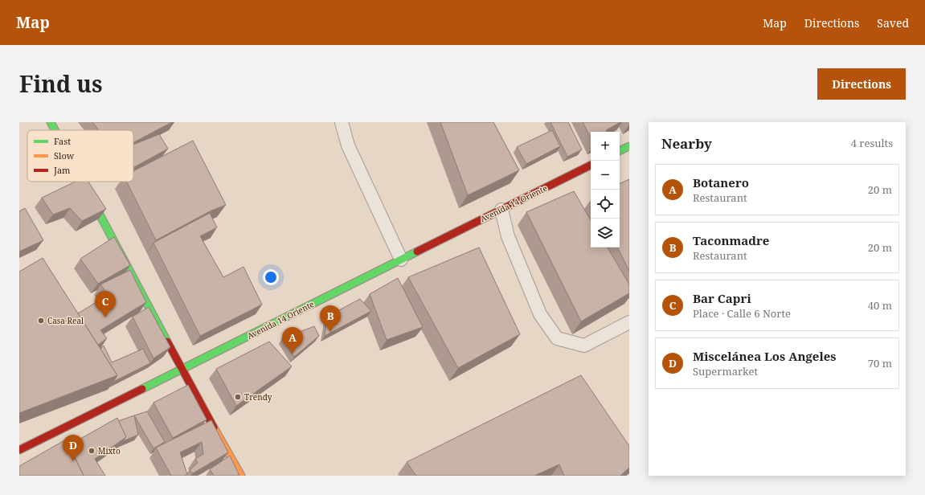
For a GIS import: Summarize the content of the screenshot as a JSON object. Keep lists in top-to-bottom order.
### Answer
{
  "streets": {
    "main road": ["Avenida 14 Oriente"]
  },
  "places": ["Casa Real", "Trendy", "Mixto"],
  "legend": ["Fast", "Slow", "Jam"],
  "page": {
    "header": "Map",
    "nav": ["Map", "Directions", "Saved"],
    "title": "Find us",
    "buttons": "Directions",
    "heading": ["Nearby", "4 results"],
    "map_buttons": ["+", "−"],
    "list": [
      {
        "mark": "A",
        "name": "Botanero",
        "note": "Restaurant",
        "value": "20 m"
      },
      {
        "mark": "B",
        "name": "Taconmadre",
        "note": "Restaurant",
        "value": "20 m"
      },
      {
        "mark": "C",
        "name": "Bar Capri",
        "note": "Place · Calle 6 Norte",
        "value": "40 m"
      },
      {
        "mark": "D",
        "name": "Miscelánea Los Angeles",
        "note": "Supermarket",
        "value": "70 m"
      }
    ],
    "pins": [
      "C",
      "B",
      "A",
      "D"
    ]
  }
}
